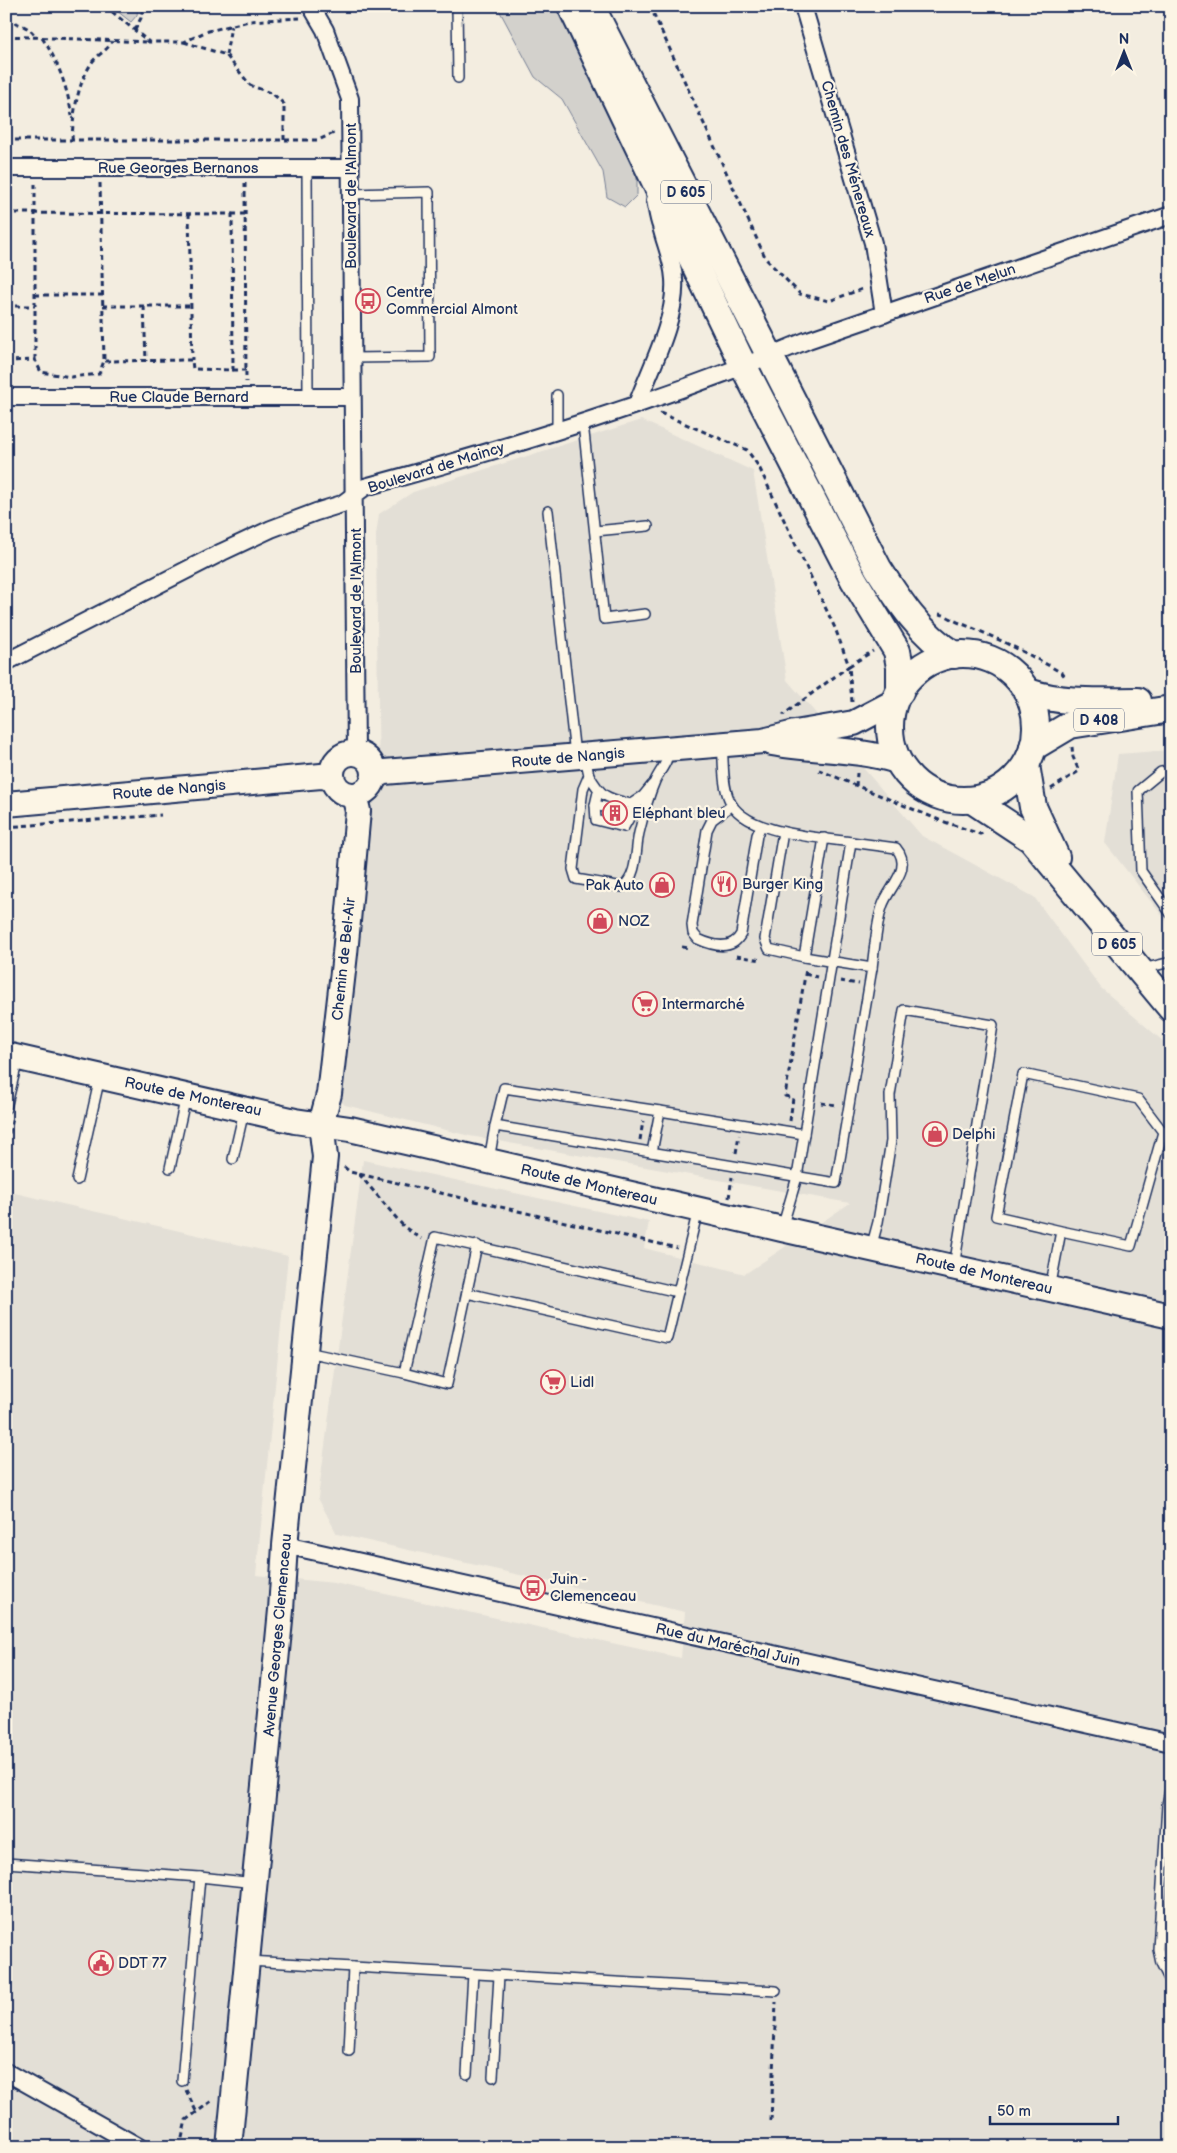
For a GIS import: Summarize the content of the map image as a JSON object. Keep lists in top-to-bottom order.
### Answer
{
  "streets": {
    "main road": [
      "D 605",
      "D 408",
      "Route de Nangis",
      "Chemin de Bel-Air",
      "Route de Montereau",
      "Avenue Georges Clemenceau"
    ],
    "street": [
      "Chemin des Ménereaux",
      "Rue Georges Bernanos",
      "Boulevard de l'Almont",
      "Rue de Melun",
      "Rue Claude Bernard",
      "Boulevard de Maincy",
      "Rue du Maréchal Juin"
    ]
  },
  "crossings": [
    ["Chemin des Ménereaux", "Rue de Melun"],
    ["Rue Georges Bernanos", "Boulevard de l'Almont"],
    ["D 605", "Rue de Melun"],
    ["D 605", "Boulevard de Maincy"],
    ["D 605", "D 408"],
    ["D 605", "Route de Nangis"],
    ["Boulevard de l'Almont", "Rue Claude Bernard"],
    ["Boulevard de l'Almont", "Boulevard de Maincy"],
    ["Boulevard de l'Almont", "Route de Nangis"],
    ["Boulevard de l'Almont", "Chemin de Bel-Air"],
    ["Rue de Melun", "Boulevard de Maincy"],
    ["D 408", "Route de Nangis"],
    ["Route de Nangis", "Chemin de Bel-Air"],
    ["Chemin de Bel-Air", "Route de Montereau"],
    ["Chemin de Bel-Air", "Avenue Georges Clemenceau"],
    ["Route de Montereau", "Avenue Georges Clemenceau"],
    ["Avenue Georges Clemenceau", "Rue du Maréchal Juin"]
  ],
  "places": {
    "bus stop": ["Centre Commercial Almont", "Juin - Clemenceau"],
    "building": ["Eléphant bleu"],
    "restaurant": ["Burger King"],
    "shop": ["Pak Auto", "NOZ", "Delphi"],
    "supermarket": ["Intermarché", "Lidl"],
    "public building": ["DDT 77"]
  },
  "scale_bar": "50 m",
  "north": "top"
}
